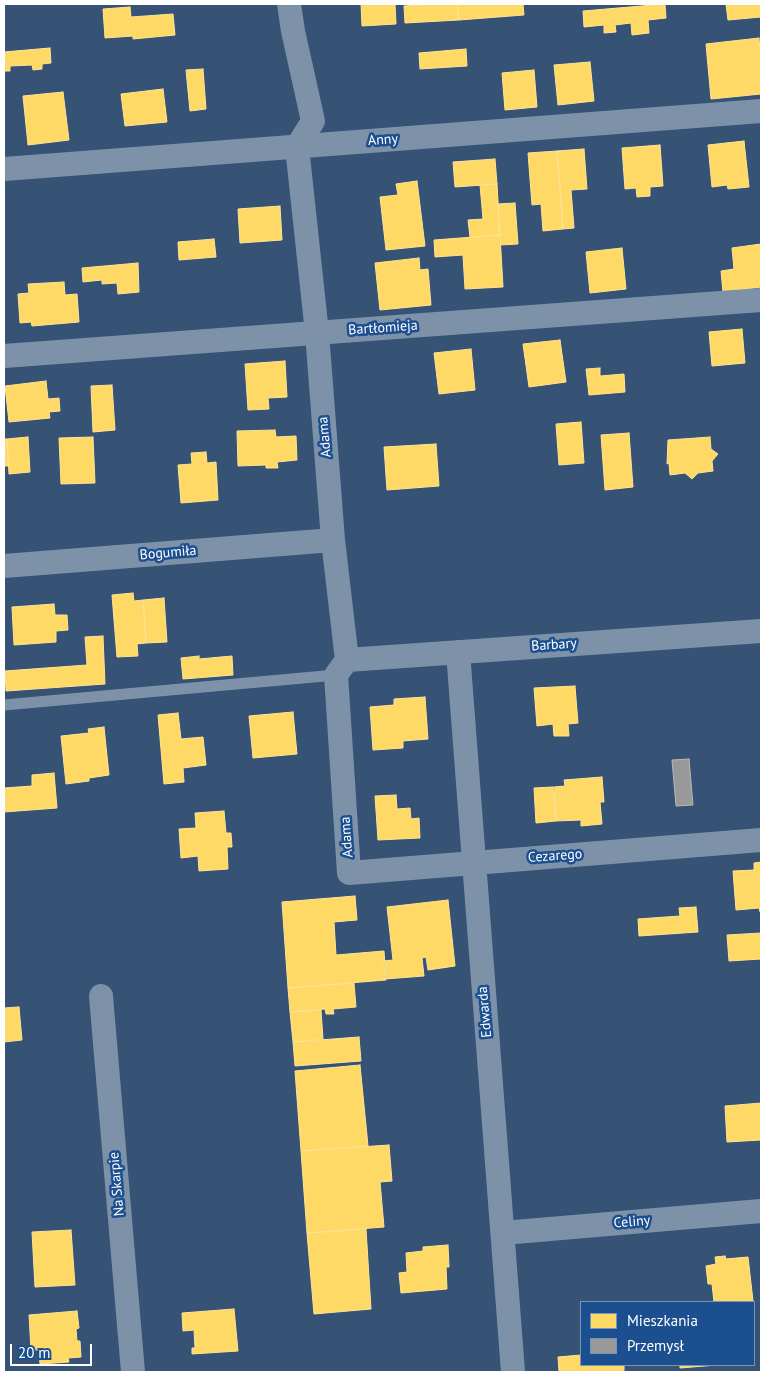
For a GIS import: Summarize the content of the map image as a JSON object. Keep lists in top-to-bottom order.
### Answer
{
  "streets": {
    "street": [
      "Anny",
      "Bartłomieja",
      "Adama",
      "Bogumiła",
      "Barbary",
      "Cezarego",
      "Edwarda",
      "Na Skarpie",
      "Celiny"
    ]
  },
  "crossings": [
    ["Anny", "Adama"],
    ["Bartłomieja", "Adama"],
    ["Adama", "Bogumiła"],
    ["Adama", "Barbary"],
    ["Adama", "Cezarego"],
    ["Barbary", "Edwarda"],
    ["Cezarego", "Edwarda"],
    ["Edwarda", "Celiny"]
  ],
  "legend": ["Mieszkania", "Przemysł"],
  "scale_bar": "20 m"
}
